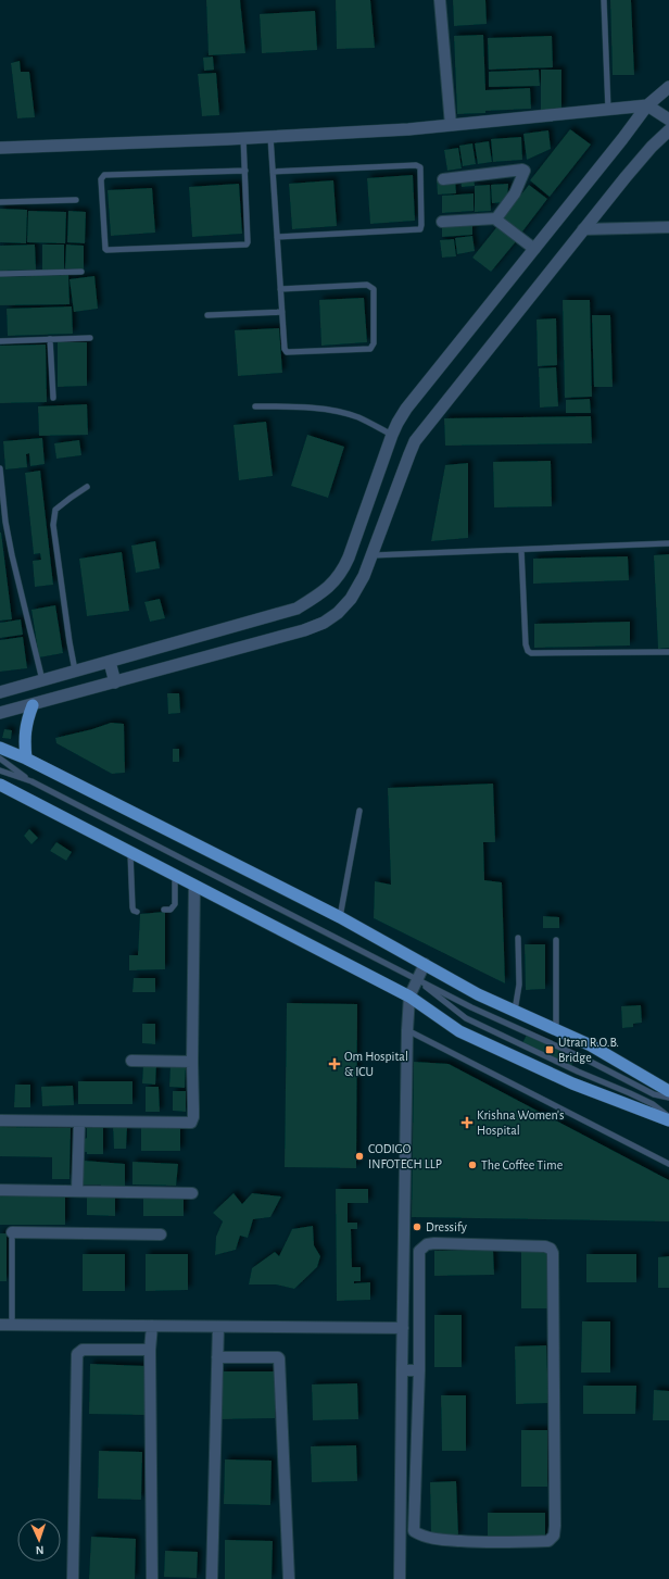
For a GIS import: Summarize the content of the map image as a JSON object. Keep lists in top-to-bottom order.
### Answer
{
  "places": {
    "transit": ["Utran R.O.B. Bridge"],
    "health": ["Om Hospital & ICU", "Krishna Women's Hospital"],
    "other": ["CODIGO INFOTECH LLP", "The Coffee Time", "Dressify"]
  },
  "north": "bottom"
}
